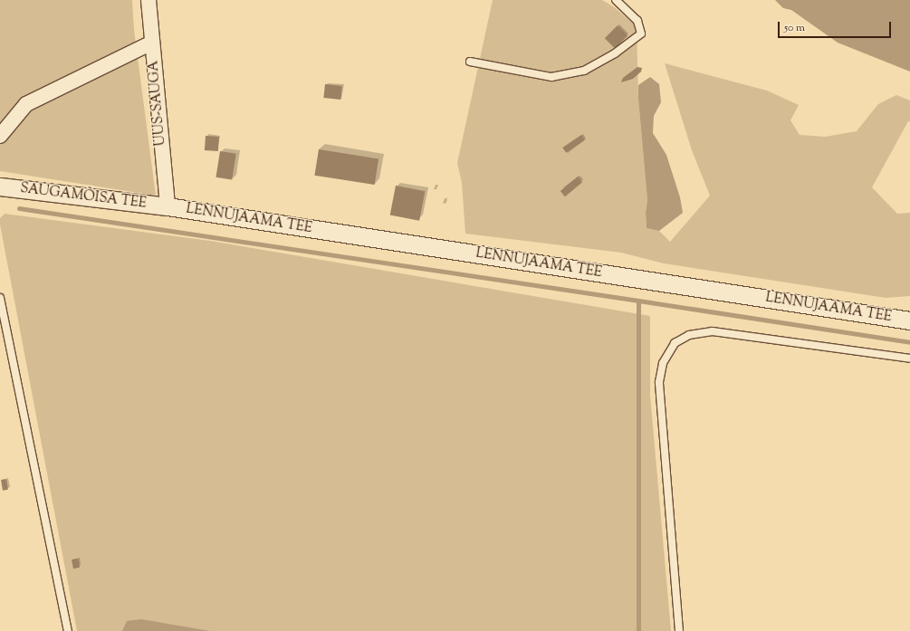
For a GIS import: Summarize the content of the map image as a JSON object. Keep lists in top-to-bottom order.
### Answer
{
  "streets": {
    "street": ["UUS-SAUGA", "SAUGAMÕISA TEE", "LENNUJAAMA TEE"]
  },
  "crossings": [
    ["UUS-SAUGA", "SAUGAMÕISA TEE"],
    ["UUS-SAUGA", "LENNUJAAMA TEE"],
    ["SAUGAMÕISA TEE", "LENNUJAAMA TEE"]
  ],
  "scale_bar": "50 m"
}
